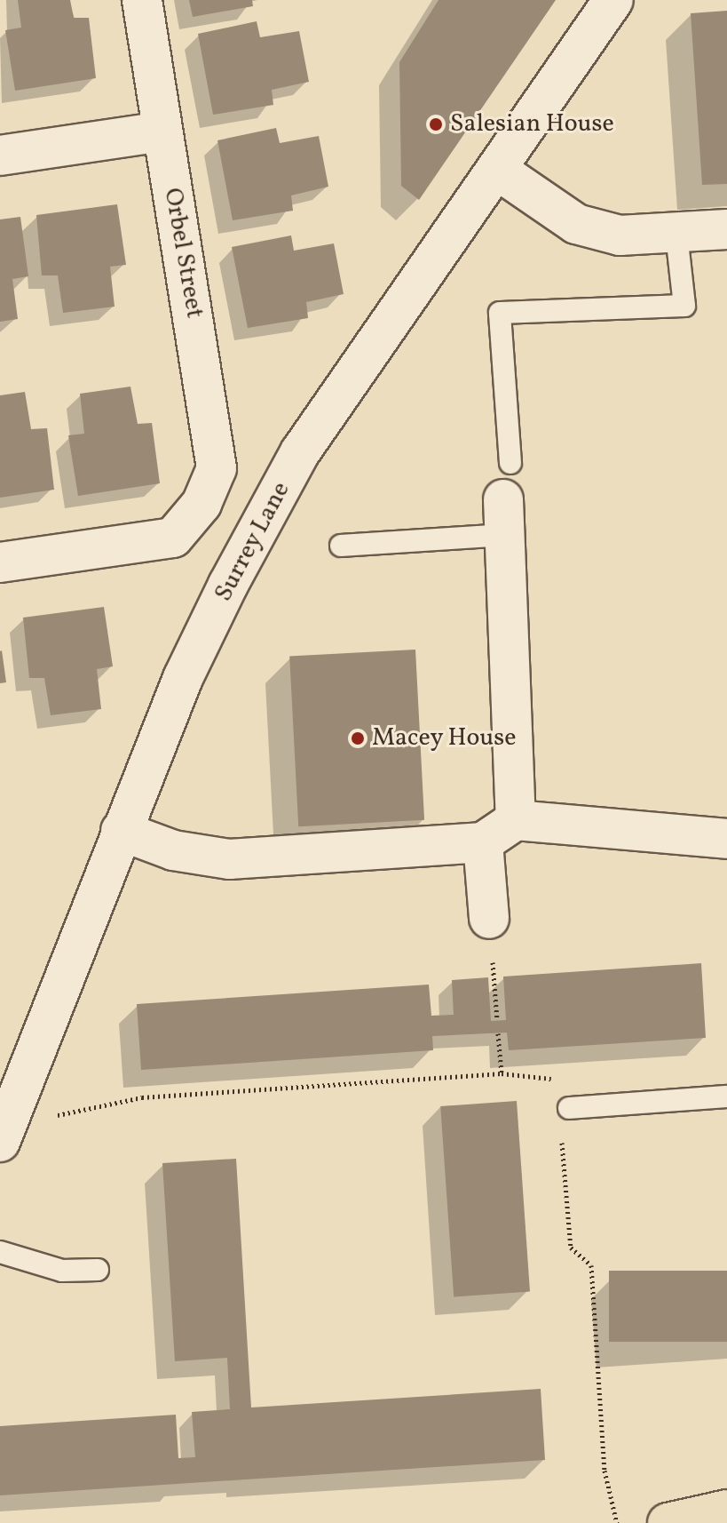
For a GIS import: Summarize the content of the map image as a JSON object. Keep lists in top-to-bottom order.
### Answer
{
  "streets": {
    "street": ["Orbel Street", "Surrey Lane"]
  },
  "places": ["Salesian House", "Macey House"]
}
